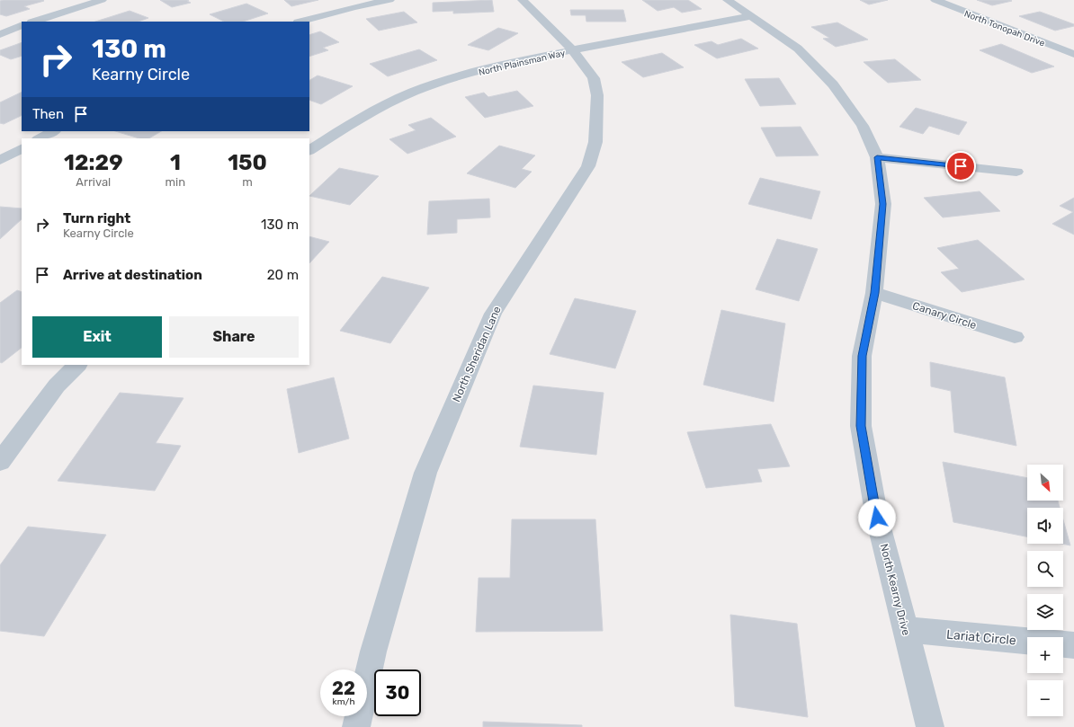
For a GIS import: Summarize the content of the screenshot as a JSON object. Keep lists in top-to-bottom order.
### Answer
{
  "streets": {
    "street": [
      "North Tonopah Drive",
      "North Plainsman Way",
      "Canary Circle",
      "North Sheridan Lane",
      "North Kearny Drive",
      "Lariat Circle"
    ]
  },
  "crossings": [
    ["North Plainsman Way", "North Sheridan Lane"],
    ["North Plainsman Way", "North Kearny Drive"],
    ["Canary Circle", "North Kearny Drive"],
    ["North Kearny Drive", "Lariat Circle"]
  ],
  "north": "bottom right",
  "page": {
    "turn": ["130 m", "Kearny Circle"],
    "then": "Then",
    "eta": [
      "12:29",
      "Arrival",
      "1",
      "min",
      "150",
      "m"
    ],
    "list": [
      {
        "name": "Turn right",
        "note": "Kearny Circle",
        "value": "130 m"
      },
      {
        "name": "Arrive at destination",
        "value": "20 m"
      }
    ],
    "buttons": ["Exit", "Share"],
    "map_buttons": ["+", "−"],
    "speed": "22 km/h",
    "limit": "30"
  }
}
